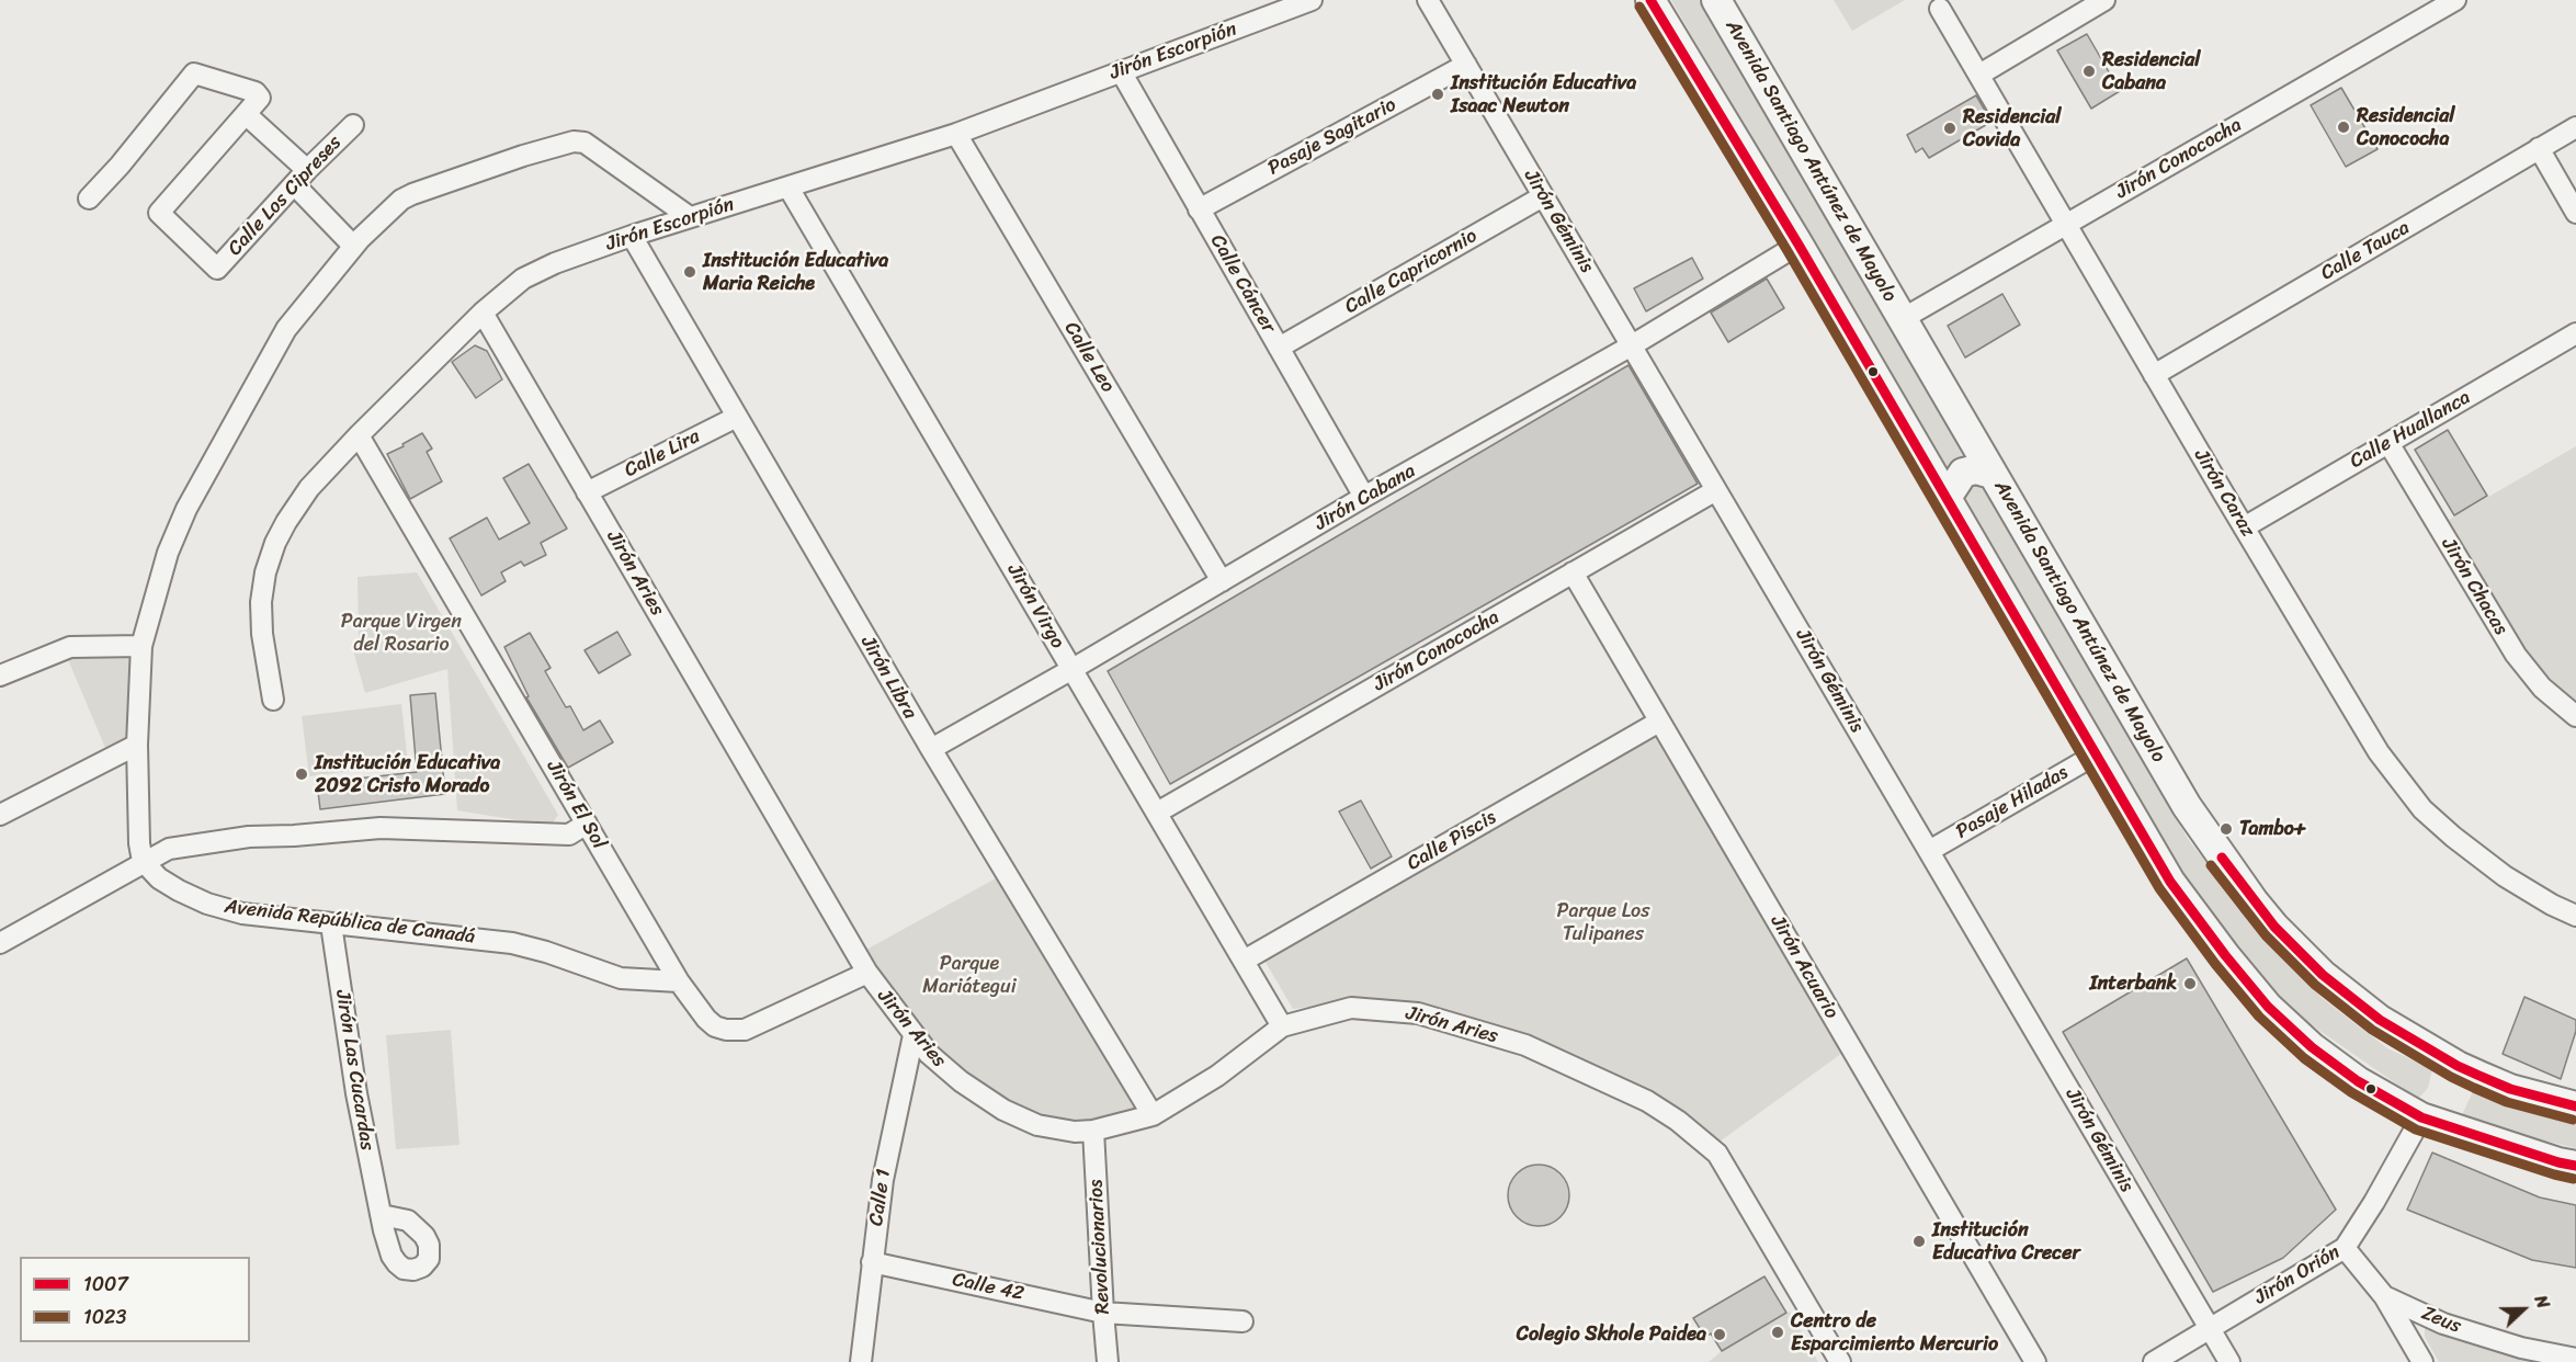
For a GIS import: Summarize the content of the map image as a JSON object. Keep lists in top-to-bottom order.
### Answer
{
  "streets": {
    "main road": ["Avenida Santiago Antúnez de Mayolo"],
    "street": [
      "Jirón Escorpión",
      "Pasaje Sagitario",
      "Jirón Conococha",
      "Calle Los Cipreses",
      "Jirón Géminis",
      "Calle Tauca",
      "Calle Capricornio",
      "Calle Cáncer",
      "Calle Leo",
      "Calle Huallanca",
      "Calle Lira",
      "Jirón Caraz",
      "Jirón Cabana",
      "Jirón Aries",
      "Jirón Chacas",
      "Jirón Virgo",
      "Jirón Libra",
      "Pasaje Hiladas",
      "Jirón El Sol",
      "Calle Piscis",
      "Avenida República de Canadá",
      "Jirón Acuario",
      "Jirón Las Cucardas",
      "Calle 1",
      "Revolucionarios",
      "Jirón Orión",
      "Calle 42",
      "Zeus"
    ]
  },
  "crossings": [
    ["Jirón Escorpión", "Calle Cáncer"],
    ["Jirón Escorpión", "Calle Leo"],
    ["Jirón Escorpión", "Jirón Aries"],
    ["Jirón Escorpión", "Jirón Virgo"],
    ["Jirón Escorpión", "Jirón Libra"],
    ["Jirón Escorpión", "Jirón El Sol"],
    ["Pasaje Sagitario", "Jirón Géminis"],
    ["Pasaje Sagitario", "Calle Cáncer"],
    ["Jirón Conococha", "Avenida Santiago Antúnez de Mayolo"],
    ["Jirón Conococha", "Jirón Géminis"],
    ["Jirón Conococha", "Jirón Caraz"],
    ["Jirón Conococha", "Jirón Virgo"],
    ["Jirón Conococha", "Jirón Acuario"],
    ["Jirón Géminis", "Calle Capricornio"],
    ["Jirón Géminis", "Jirón Cabana"],
    ["Jirón Géminis", "Pasaje Hiladas"],
    ["Jirón Géminis", "Jirón Orión"],
    ["Calle Tauca", "Jirón Caraz"],
    ["Calle Capricornio", "Calle Cáncer"],
    ["Calle Cáncer", "Jirón Cabana"],
    ["Calle Leo", "Jirón Cabana"],
    ["Calle Huallanca", "Jirón Caraz"],
    ["Calle Huallanca", "Jirón Chacas"],
    ["Calle Lira", "Jirón Aries"],
    ["Calle Lira", "Jirón Libra"],
    ["Jirón Cabana", "Jirón Virgo"],
    ["Jirón Cabana", "Jirón Libra"],
    ["Jirón Aries", "Jirón Virgo"],
    ["Jirón Aries", "Jirón Libra"],
    ["Jirón Aries", "Jirón El Sol"],
    ["Jirón Aries", "Calle 1"],
    ["Jirón Aries", "Revolucionarios"],
    ["Jirón Virgo", "Calle Piscis"],
    ["Jirón El Sol", "Avenida República de Canadá"],
    ["Calle Piscis", "Jirón Acuario"],
    ["Avenida República de Canadá", "Jirón Las Cucardas"],
    ["Calle 1", "Calle 42"],
    ["Revolucionarios", "Calle 42"]
  ],
  "parks": ["Parque Virgen del Rosario", "Parque Los Tulipanes", "Parque Mariátegui"],
  "places": [
    "Residencial Cabana",
    "Institución Educativa Isaac Newton",
    "Residencial Conococha",
    "Residencial Covida",
    "Institución Educativa Maria Reiche",
    "Institución Educativa 2092 Cristo Morado",
    "Tambo+",
    "Interbank",
    "Institución Educativa Crecer",
    "Centro de Esparcimiento Mercurio",
    "Colegio Skhole Paidea"
  ],
  "lines": ["transit line 1007", "transit line 1023"],
  "legend": ["1007", "1023"],
  "north": "right"
}
